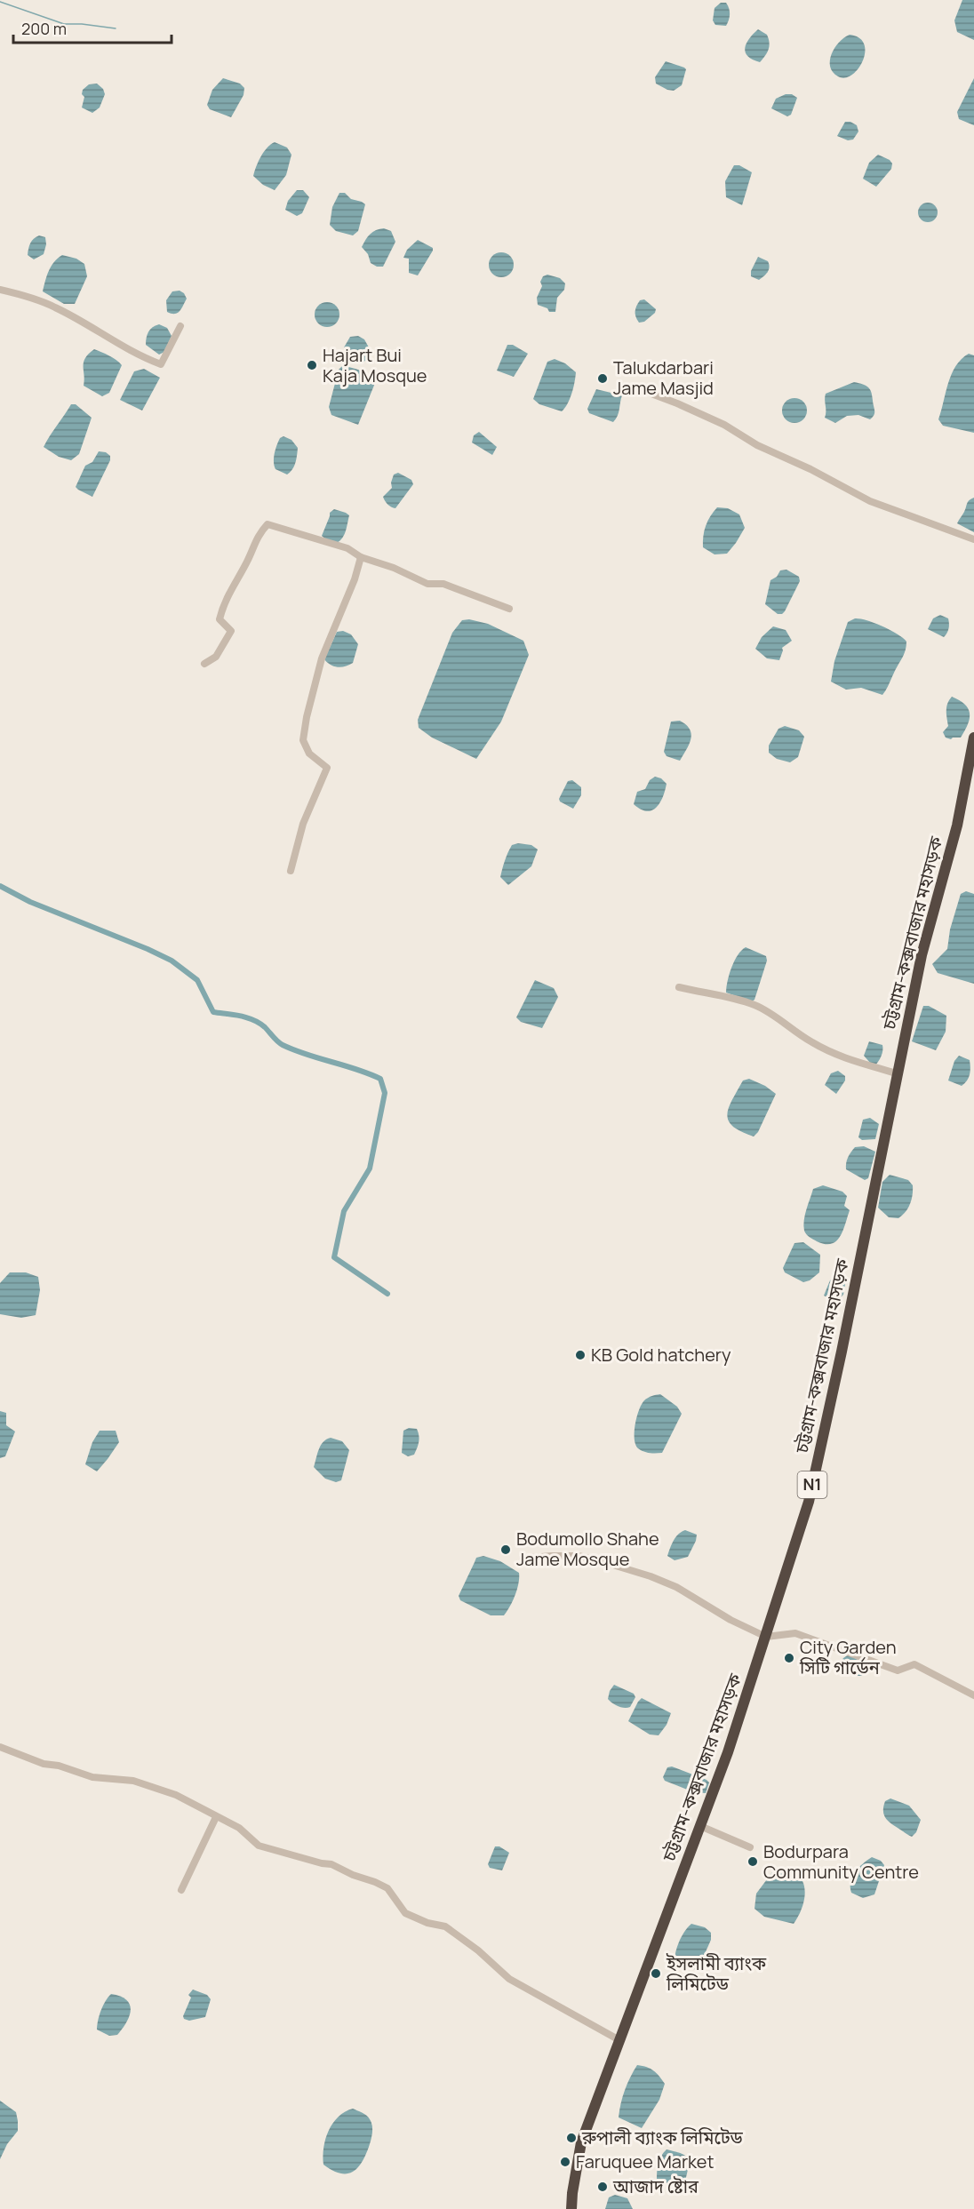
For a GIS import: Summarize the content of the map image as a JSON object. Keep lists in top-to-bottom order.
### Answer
{
  "streets": {
    "highway": ["চট্টগ্রাম-কক্সবাজার মহাসড়ক", "N1"]
  },
  "places": [
    "Hajart Bui Kaja Mosque",
    "Talukdarbari Jame Masjid",
    "KB Gold hatchery",
    "Bodumollo Shahe Jame Mosque",
    "City Garden সিটি গার্ডেন",
    "Bodurpara Community Centre",
    "ইসলামী ব্যাংক লিমিটেড",
    "রুপালী ব্যাংক লিমিটেড",
    "Faruquee Market",
    "আজাদ ষ্টোর"
  ],
  "scale_bar": "200 m"
}
